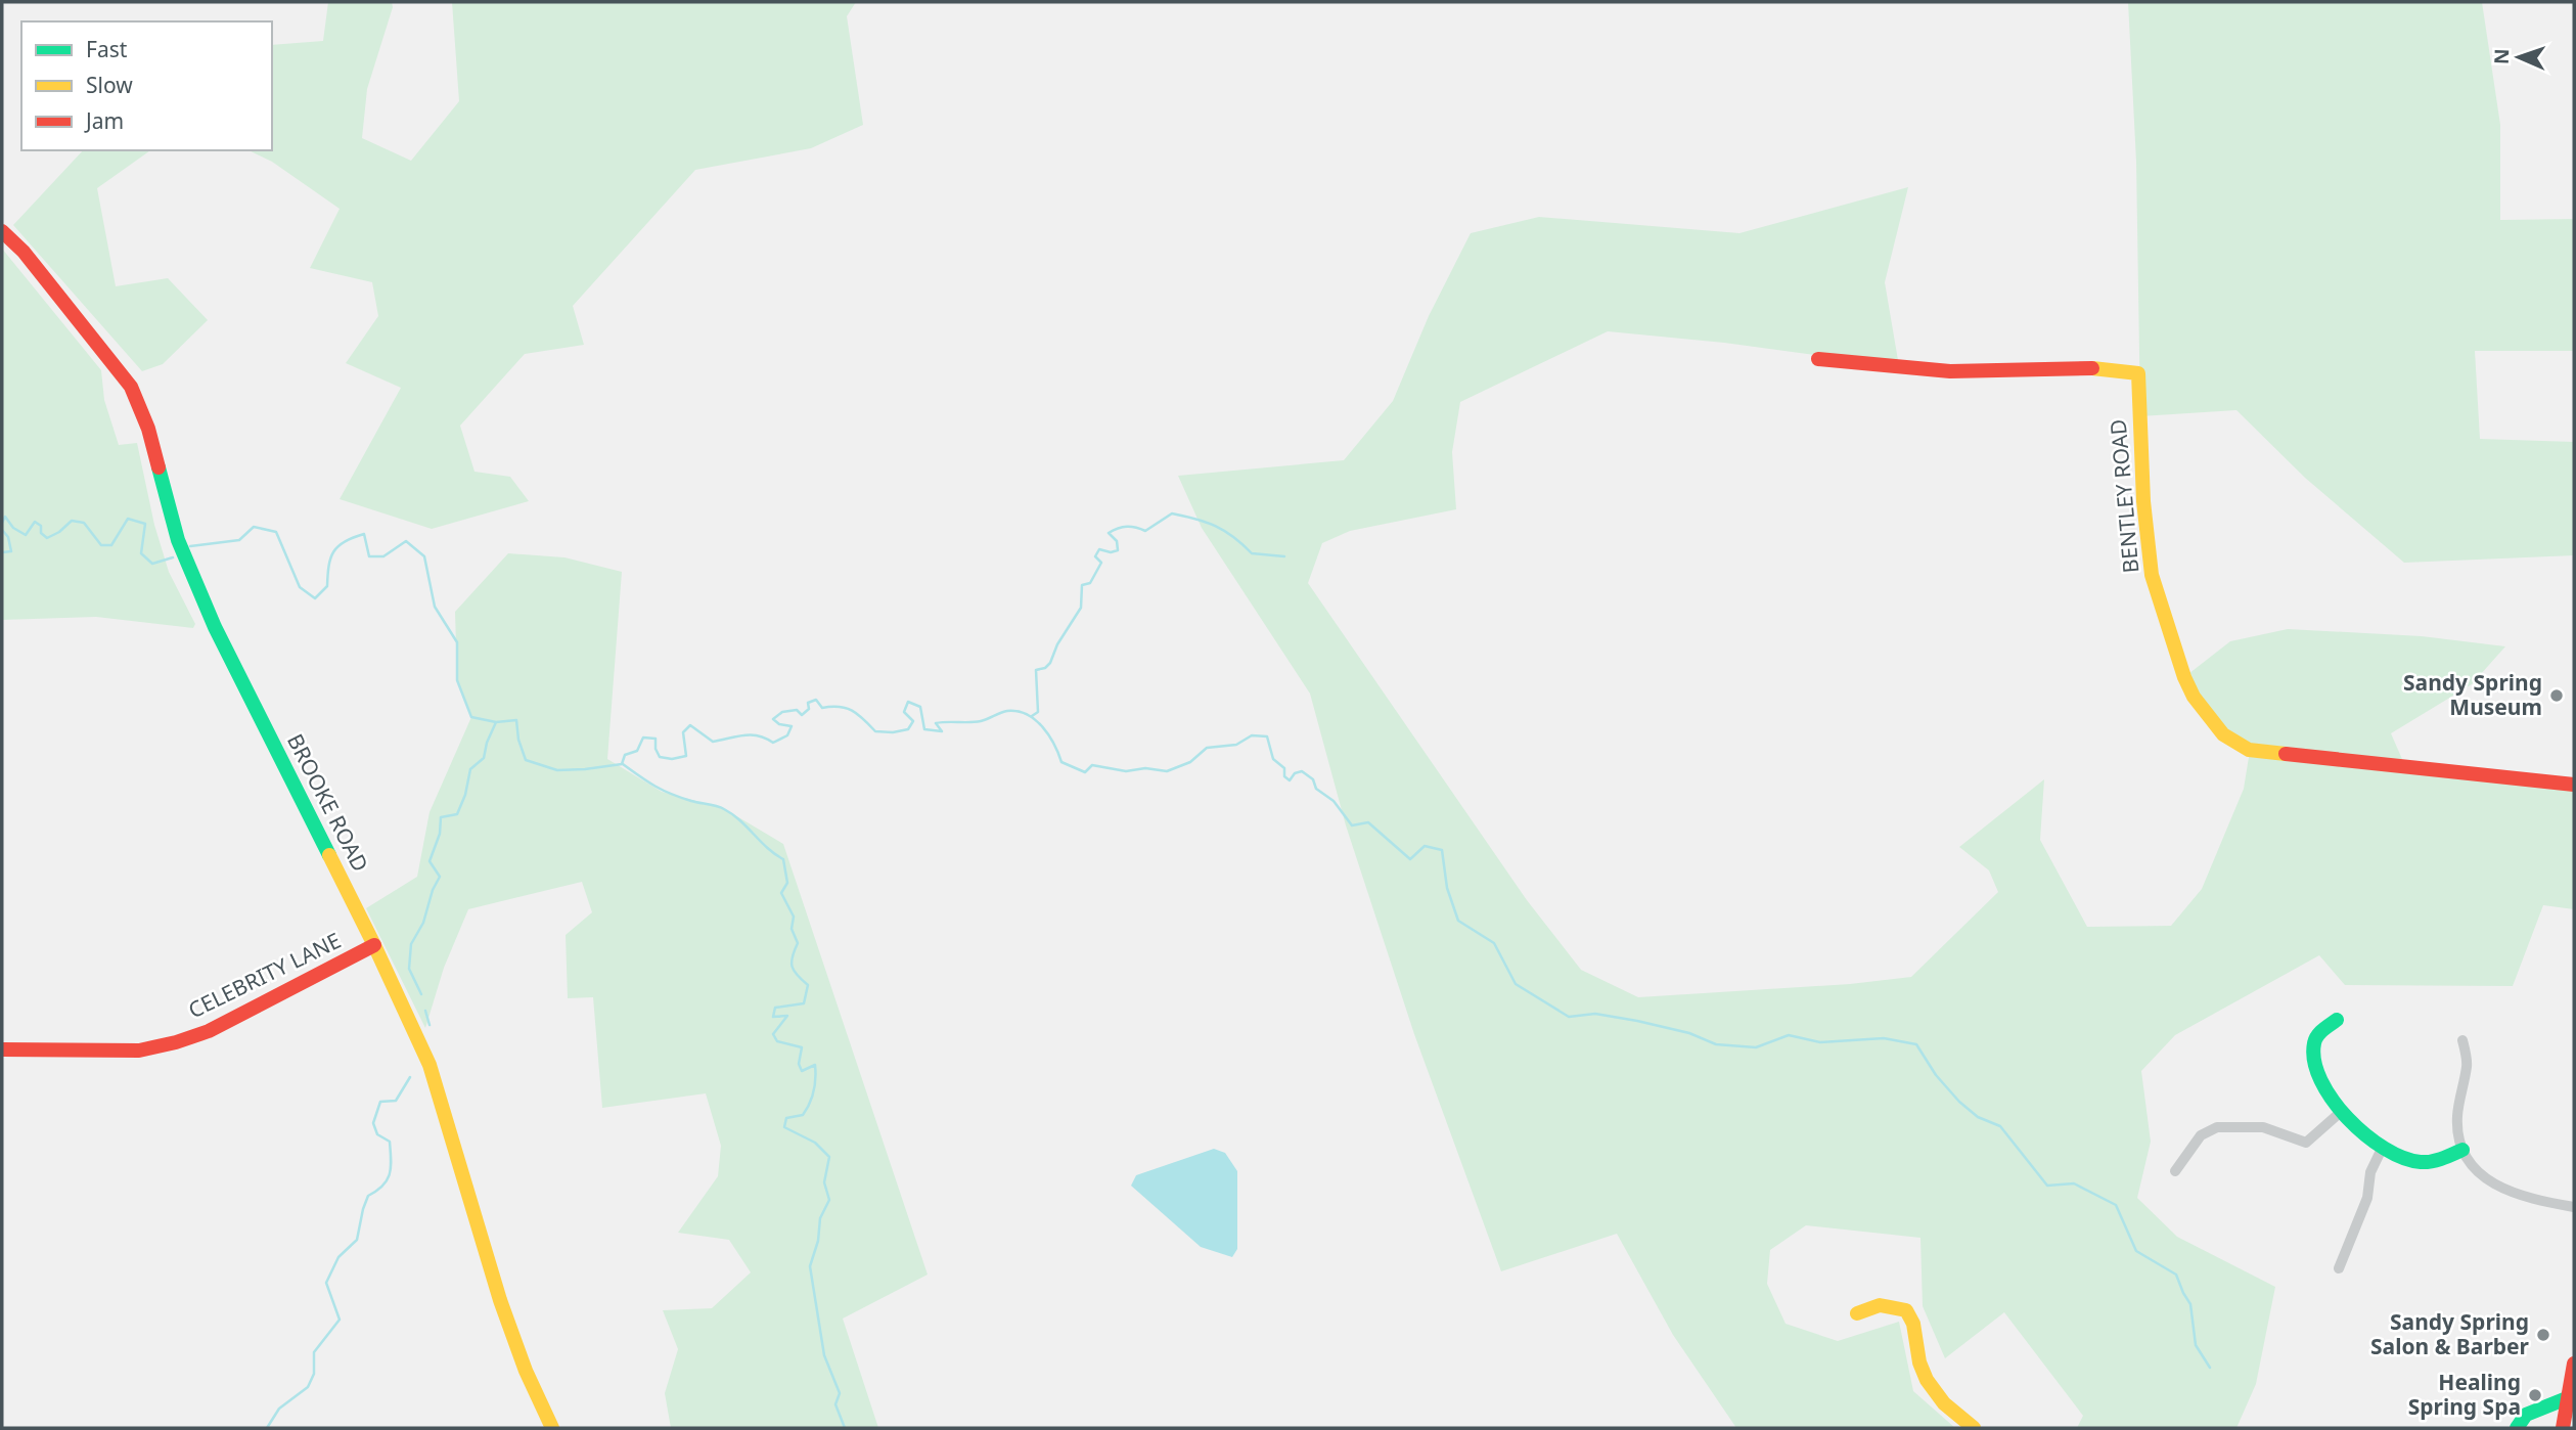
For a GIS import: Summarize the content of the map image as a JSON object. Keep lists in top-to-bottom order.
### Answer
{
  "streets": {
    "street": ["BENTLEY ROAD", "BROOKE ROAD", "CELEBRITY LANE"]
  },
  "crossings": [
    ["BROOKE ROAD", "CELEBRITY LANE"]
  ],
  "places": ["Sandy Spring Museum", "Sandy Spring Salon & Barber", "Healing Spring Spa"],
  "legend": ["Fast", "Slow", "Jam"],
  "north": "left"
}
